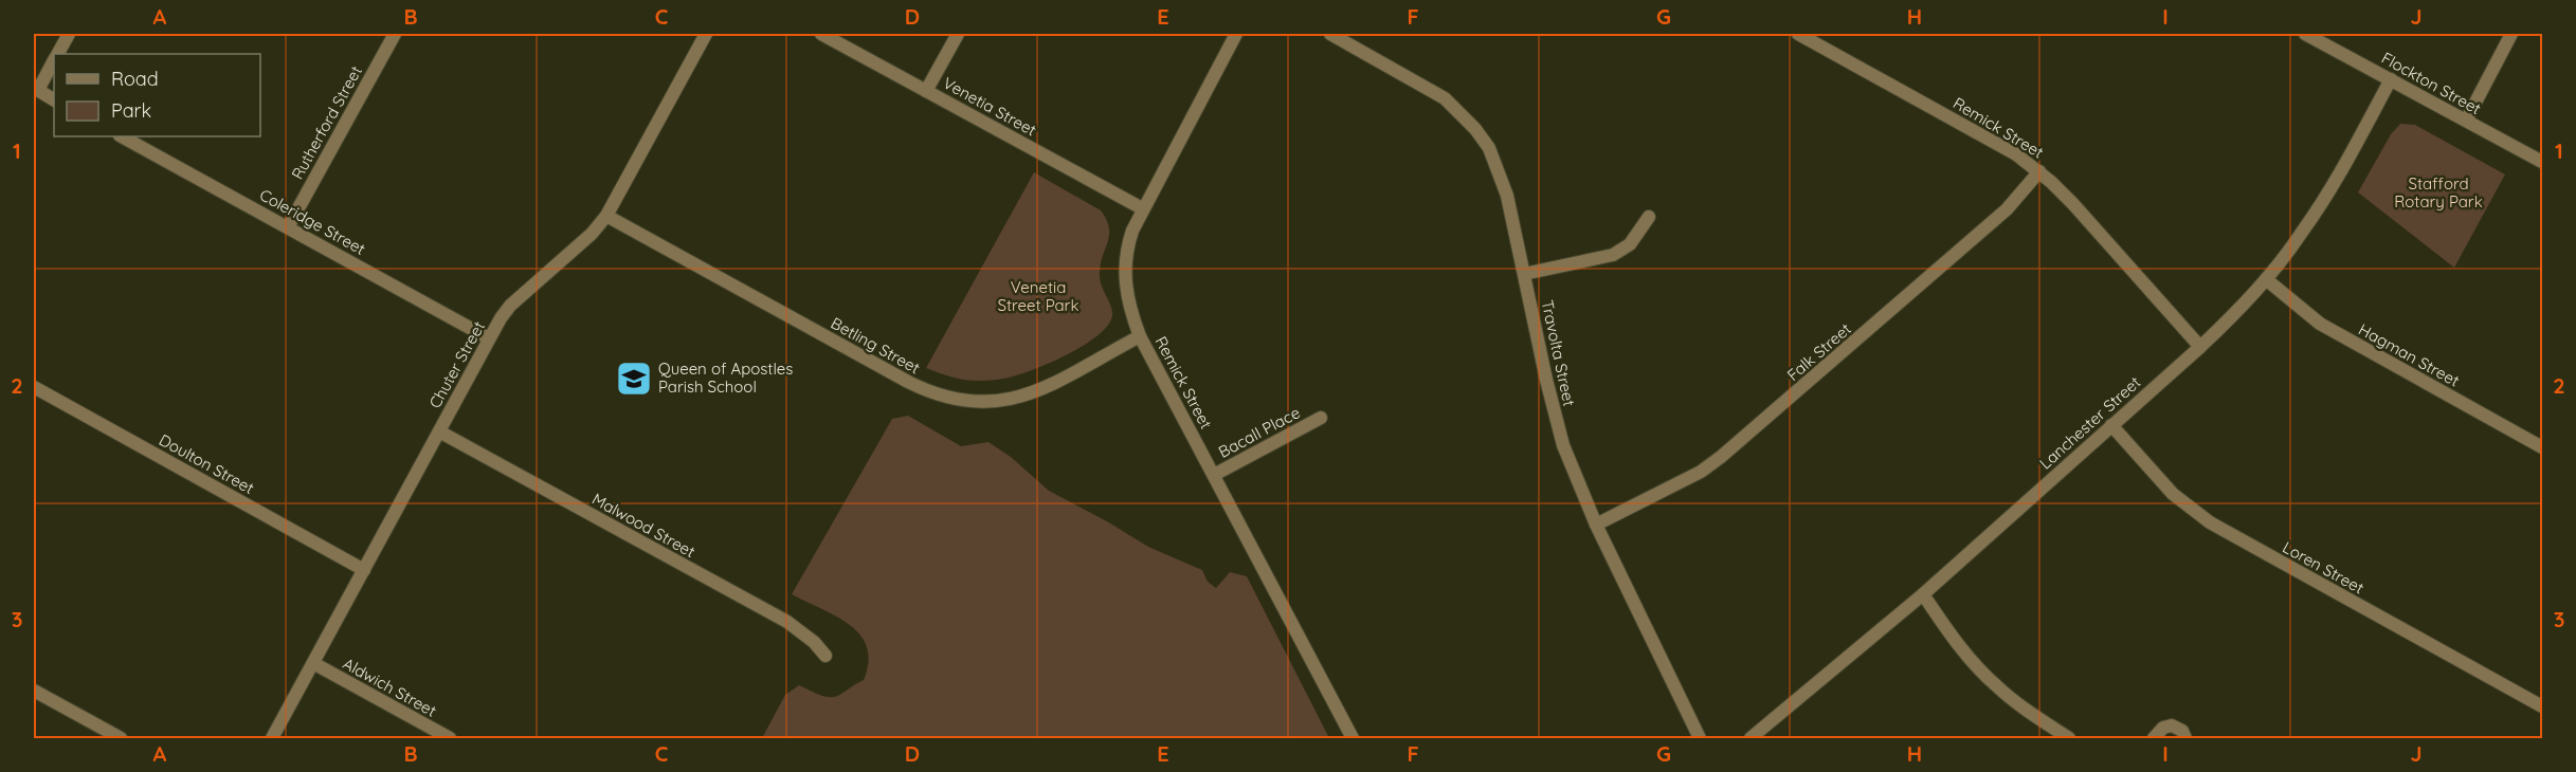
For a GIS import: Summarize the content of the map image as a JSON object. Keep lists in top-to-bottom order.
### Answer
{
  "streets": {
    "street": [
      "Flockton Street",
      "Venetia Street",
      "Rutherford Street",
      "Remick Street",
      "Coleridge Street",
      "Betling Street",
      "Falk Street",
      "Travolta Street",
      "Hagman Street",
      "Chuter Street",
      "Lanchester Street",
      "Bacall Place",
      "Doulton Street",
      "Malwood Street",
      "Loren Street",
      "Aldwich Street"
    ]
  },
  "crossings": [
    ["Flockton Street", "Lanchester Street"],
    ["Venetia Street", "Remick Street"],
    ["Rutherford Street", "Coleridge Street"],
    ["Remick Street", "Betling Street"],
    ["Remick Street", "Falk Street"],
    ["Remick Street", "Lanchester Street"],
    ["Remick Street", "Bacall Place"],
    ["Coleridge Street", "Chuter Street"],
    ["Betling Street", "Chuter Street"],
    ["Falk Street", "Travolta Street"],
    ["Hagman Street", "Lanchester Street"],
    ["Chuter Street", "Doulton Street"],
    ["Chuter Street", "Malwood Street"],
    ["Chuter Street", "Aldwich Street"],
    ["Lanchester Street", "Loren Street"]
  ],
  "parks": ["Stafford Rotary Park", "Venetia Street Park"],
  "places": {
    "school or university": ["Queen of Apostles Parish School"]
  },
  "legend": ["Road", "Park"],
  "grid": {
    "columns": [
      "A",
      "B",
      "C",
      "D",
      "E",
      "F",
      "G",
      "H",
      "I",
      "J"
    ],
    "rows": ["1", "2", "3"]
  }
}
